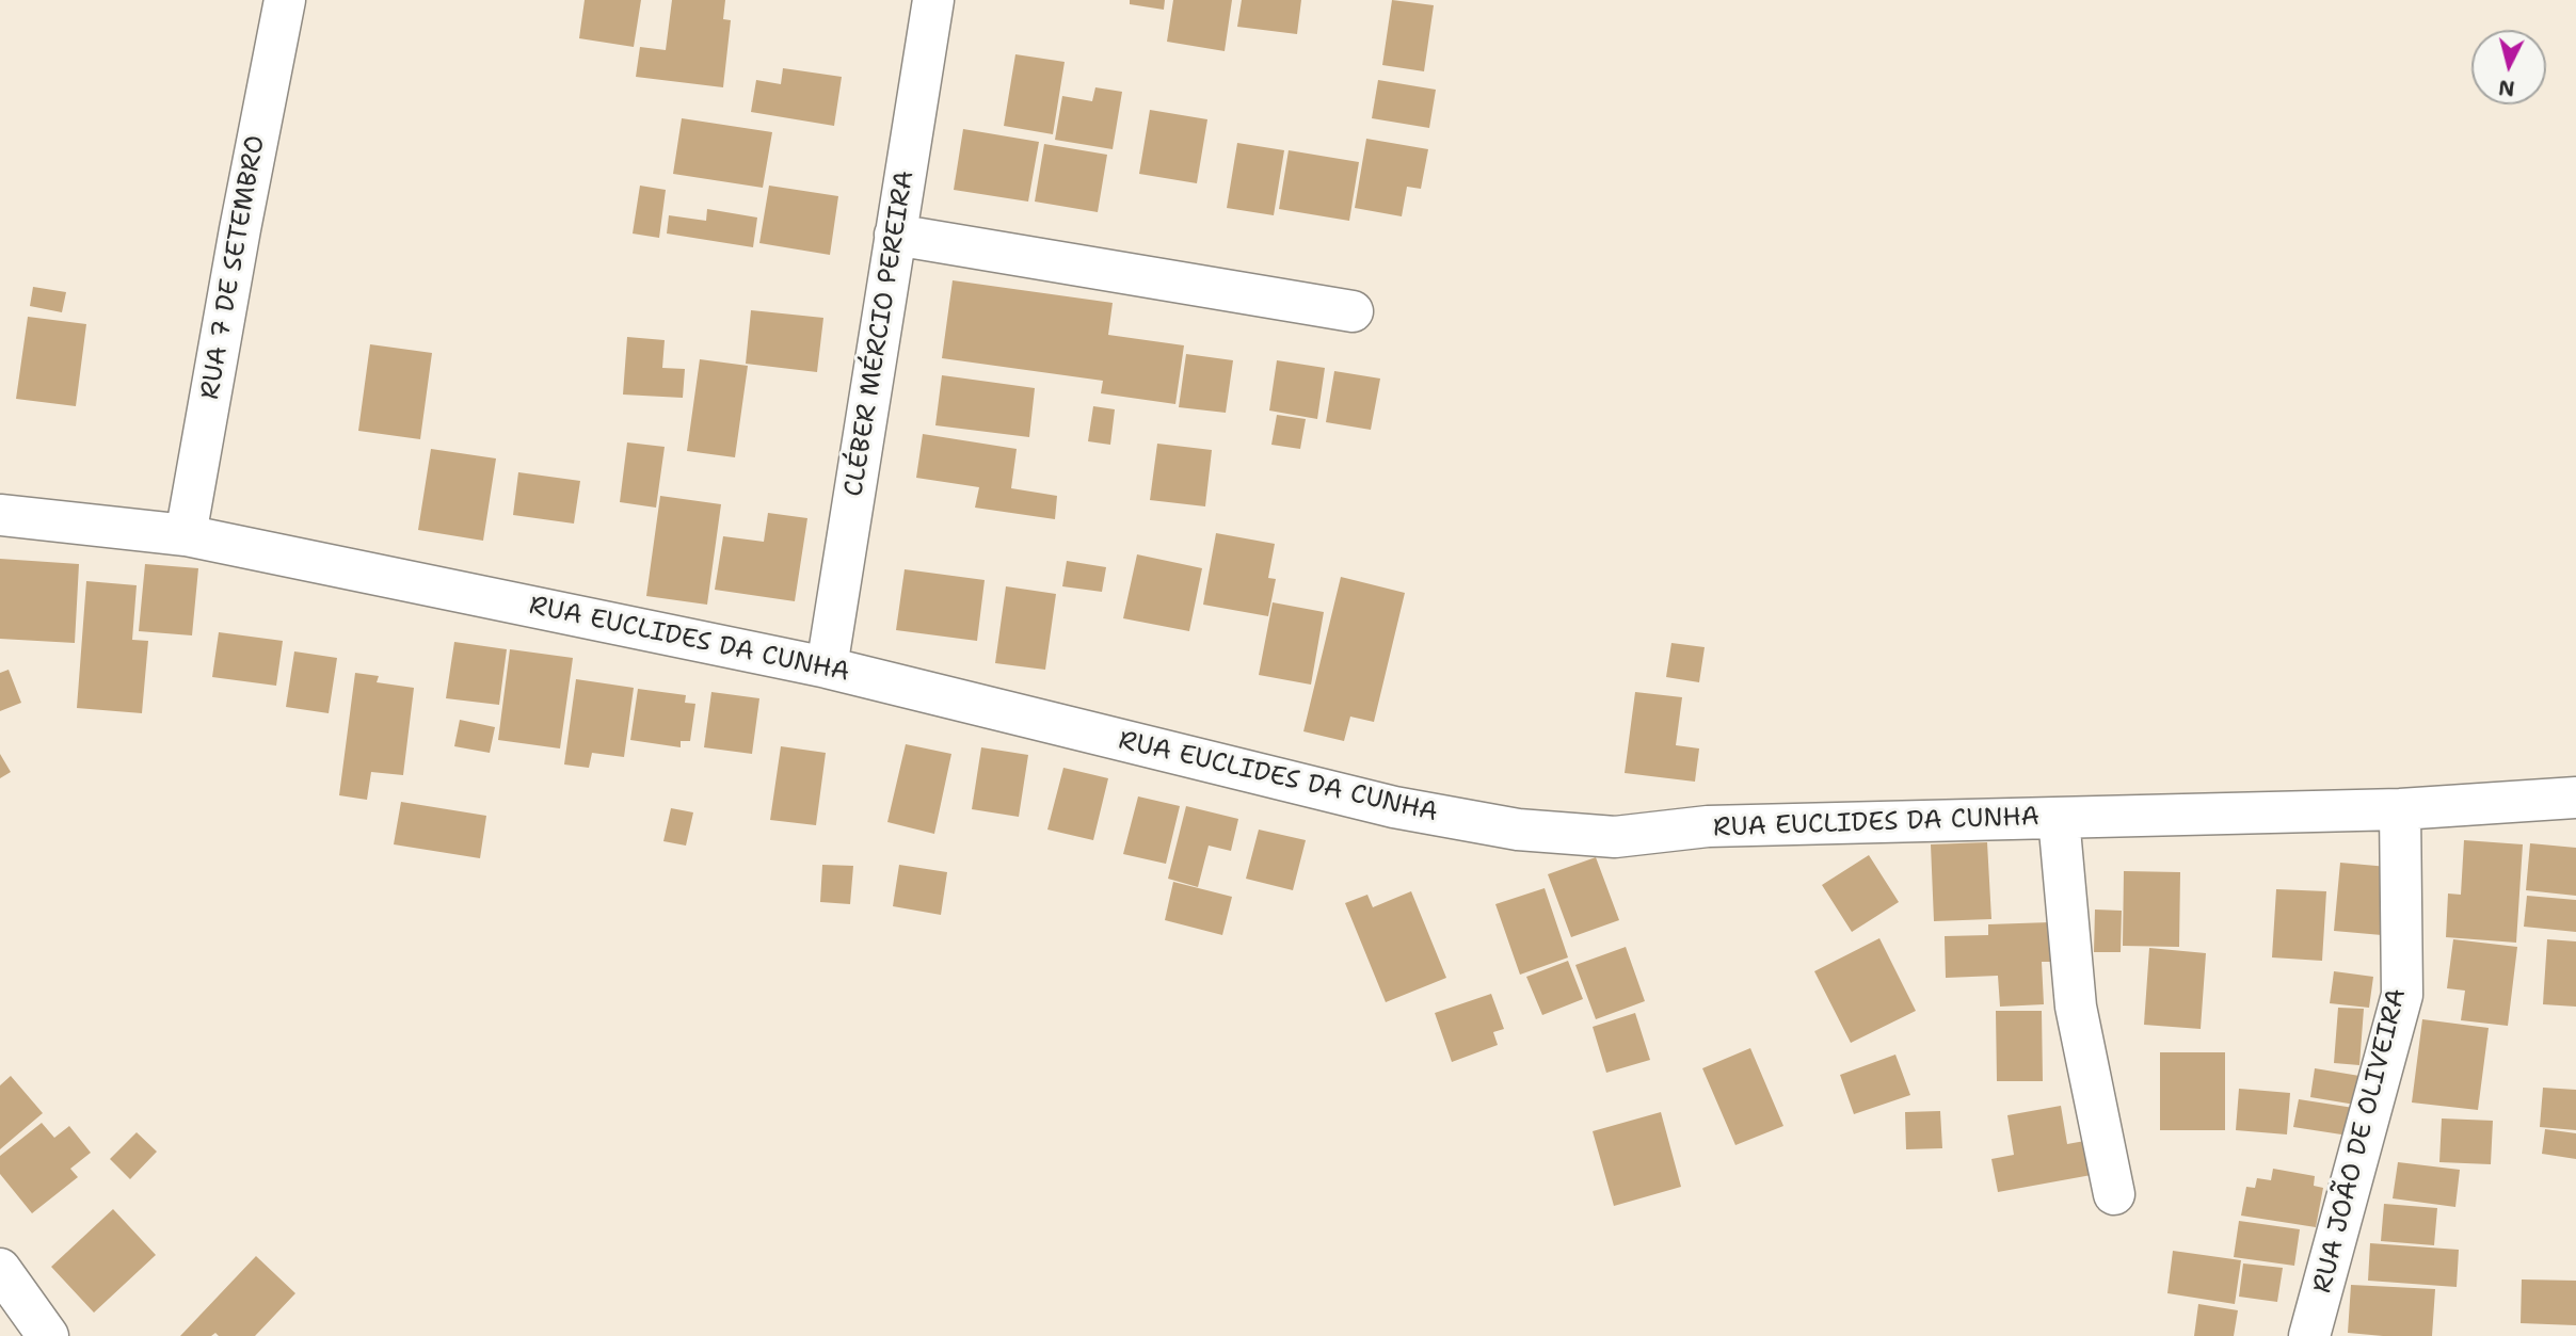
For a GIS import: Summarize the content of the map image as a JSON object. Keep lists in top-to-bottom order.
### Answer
{
  "streets": {
    "street": [
      "RUA 7 DE SETEMBRO",
      "CLÉBER MÉRCIO PEREIRA",
      "RUA EUCLIDES DA CUNHA",
      "RUA JOÃO DE OLIVEIRA"
    ]
  },
  "crossings": [
    ["RUA 7 DE SETEMBRO", "RUA EUCLIDES DA CUNHA"],
    ["CLÉBER MÉRCIO PEREIRA", "RUA EUCLIDES DA CUNHA"],
    ["RUA EUCLIDES DA CUNHA", "RUA JOÃO DE OLIVEIRA"]
  ],
  "north": "bottom"
}
